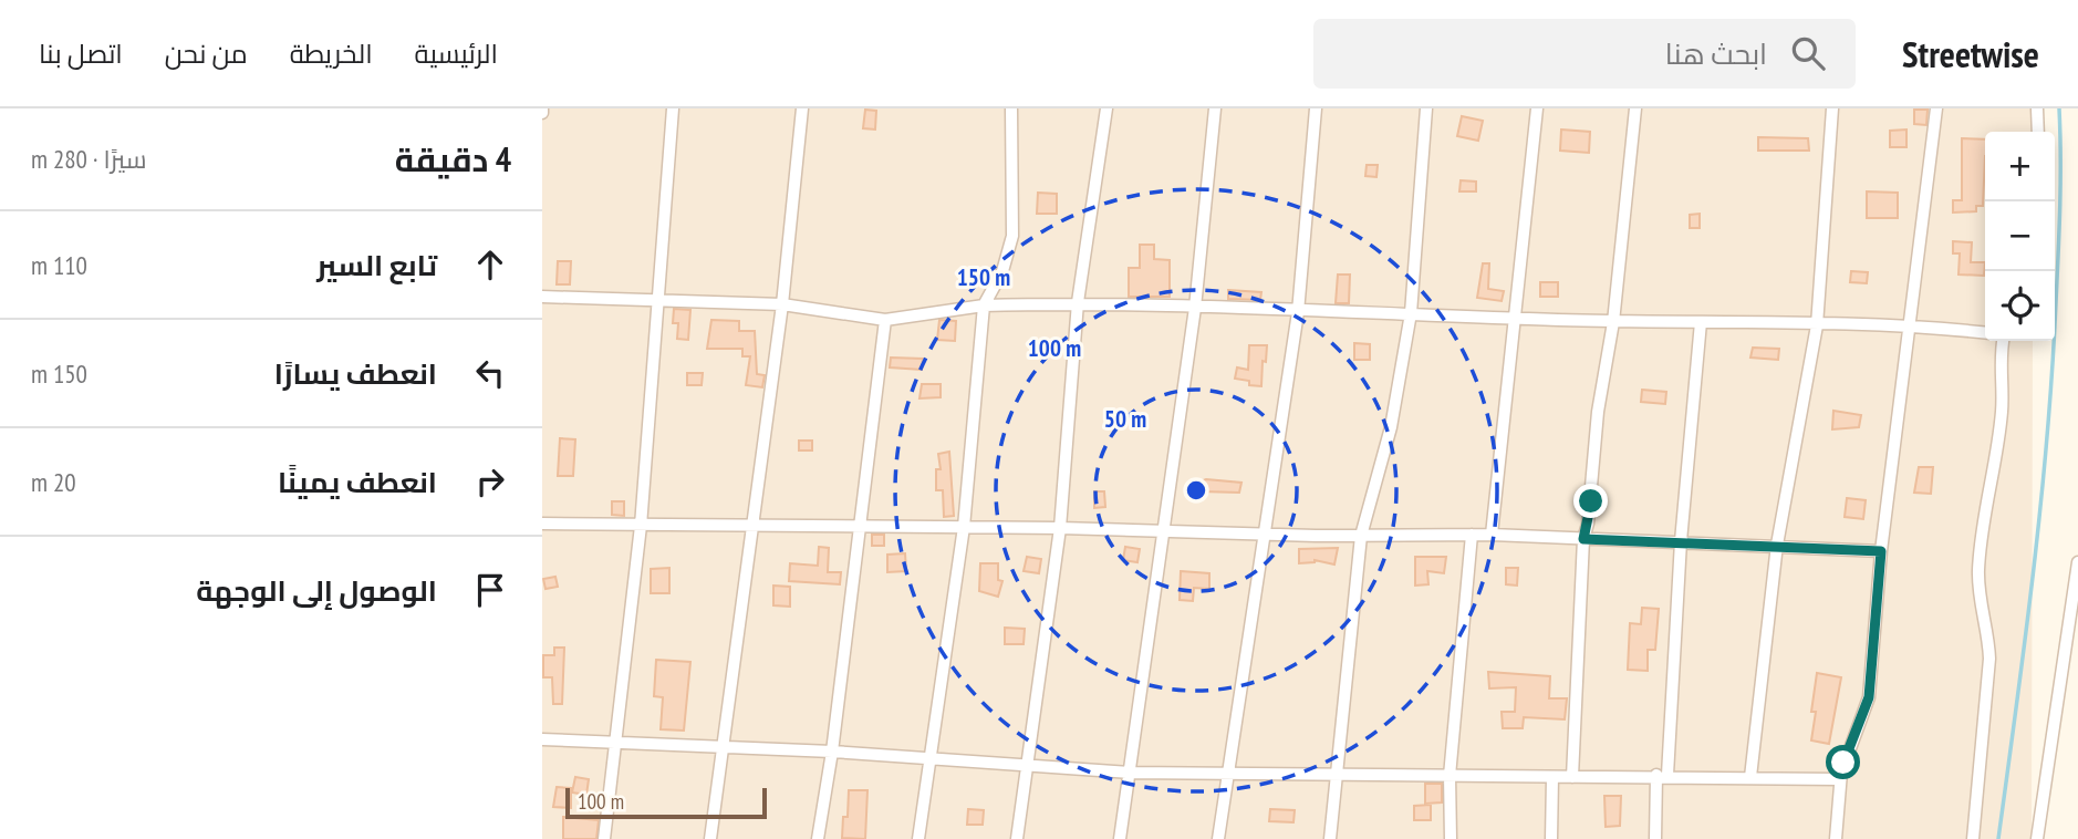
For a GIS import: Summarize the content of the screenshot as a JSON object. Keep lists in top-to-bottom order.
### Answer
{
  "scale_bar": "100 m",
  "page": {
    "header": "Streetwise",
    "search": "ابحث هنا",
    "nav": [
      "الرئيسية",
      "الخريطة",
      "من نحن",
      "اتصل بنا"
    ],
    "heading": ["4 دقيقة", "سيرًا · 280 m"],
    "map_buttons": ["+", "−"],
    "list": [
      ["تابع السير", "110 m"],
      ["انعطف يسارًا", "150 m"],
      ["انعطف يمينًا", "20 m"],
      "الوصول إلى الوجهة"
    ],
    "scale": "100 m"
  },
  "rings": ["150 m", "100 m", "50 m"]
}
